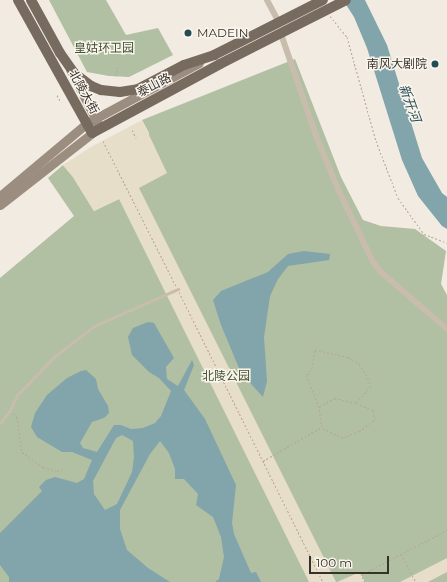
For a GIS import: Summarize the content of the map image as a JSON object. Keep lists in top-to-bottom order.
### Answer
{
  "streets": {
    "main road": ["泰山路", "北陵大街"]
  },
  "crossings": [
    ["泰山路", "北陵大街"]
  ],
  "water": ["新开河"],
  "parks": ["皇姑环卫园", "北陵公园"],
  "places": ["MADEIN", "南风大剧院"],
  "scale_bar": "100 m"
}
